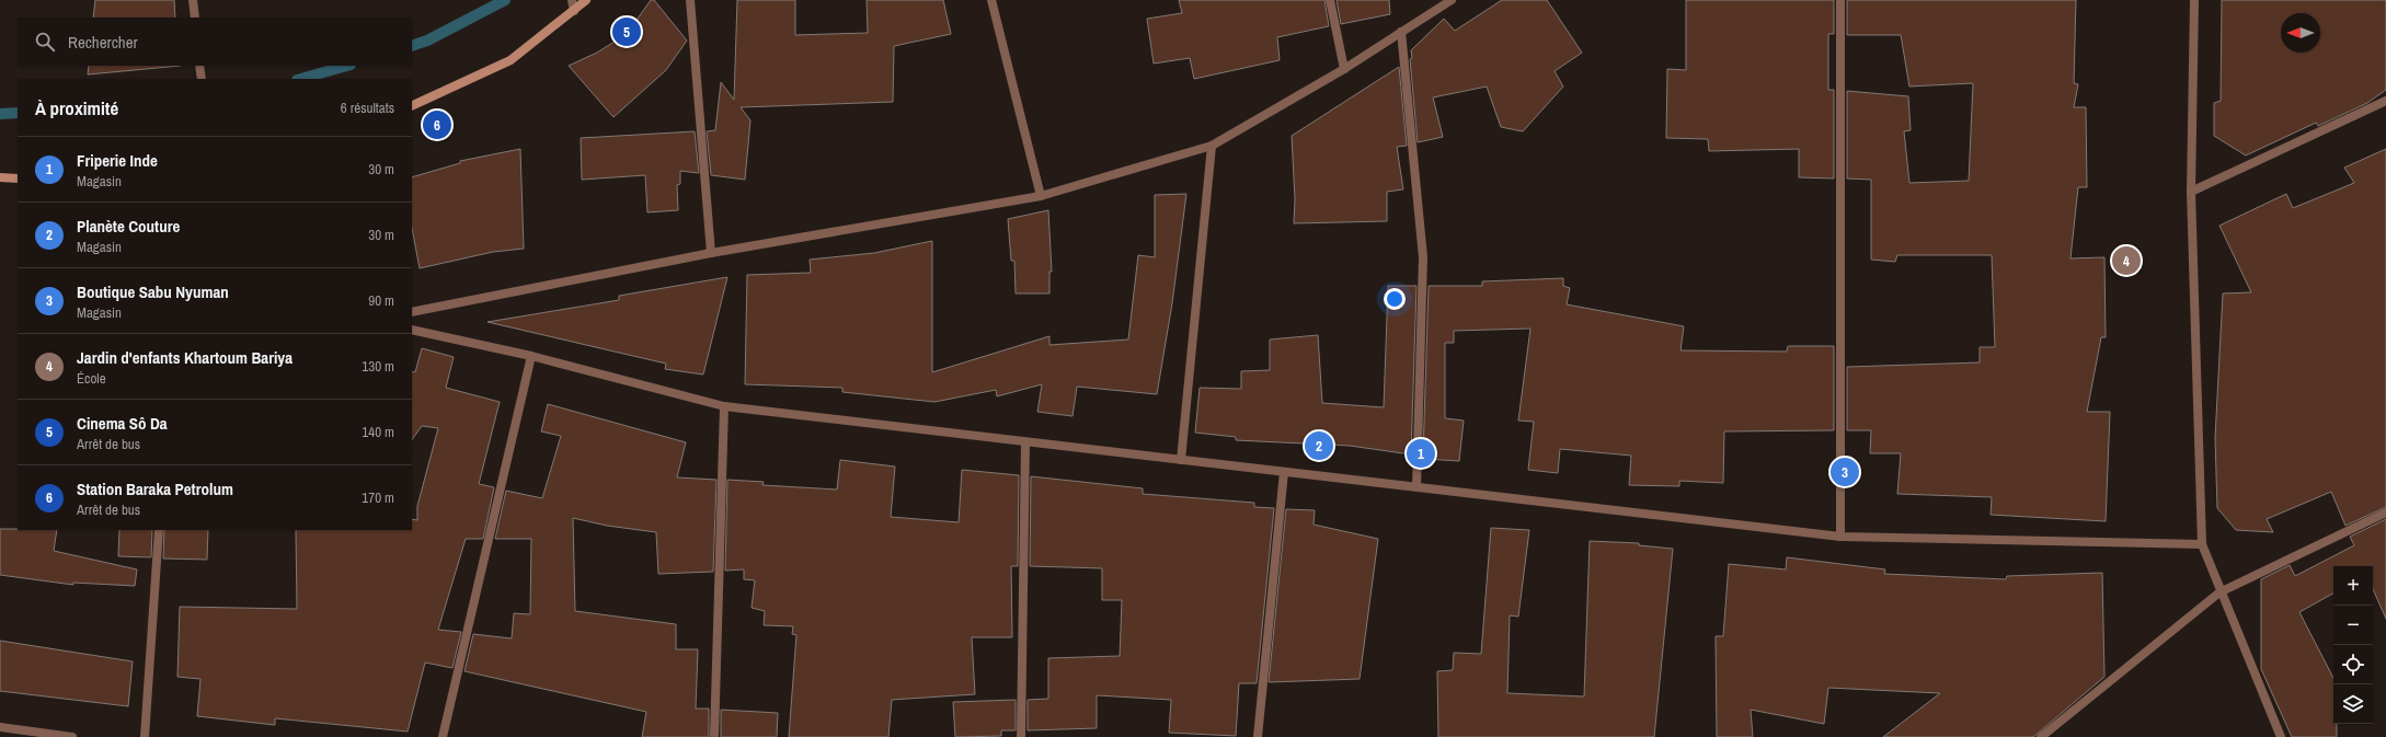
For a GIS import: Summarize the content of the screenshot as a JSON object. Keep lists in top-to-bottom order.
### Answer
{
  "north": "left",
  "page": {
    "pins": [
      "5",
      "6",
      "4",
      "2",
      "1",
      "3"
    ],
    "search": "Rechercher",
    "heading": ["À proximité", "6 résultats"],
    "list": [
      {
        "mark": "1",
        "name": "Friperie Inde",
        "note": "Magasin",
        "value": "30 m"
      },
      {
        "mark": "2",
        "name": "Planète Couture",
        "note": "Magasin",
        "value": "30 m"
      },
      {
        "mark": "3",
        "name": "Boutique Sabu Nyuman",
        "note": "Magasin",
        "value": "90 m"
      },
      {
        "mark": "4",
        "name": "Jardin d'enfants Khartoum Bariya",
        "note": "École",
        "value": "130 m"
      },
      {
        "mark": "5",
        "name": "Cinema Sô Da",
        "note": "Arrêt de bus",
        "value": "140 m"
      },
      {
        "mark": "6",
        "name": "Station Baraka Petrolum",
        "note": "Arrêt de bus",
        "value": "170 m"
      }
    ],
    "map_buttons": ["+", "−"]
  }
}
